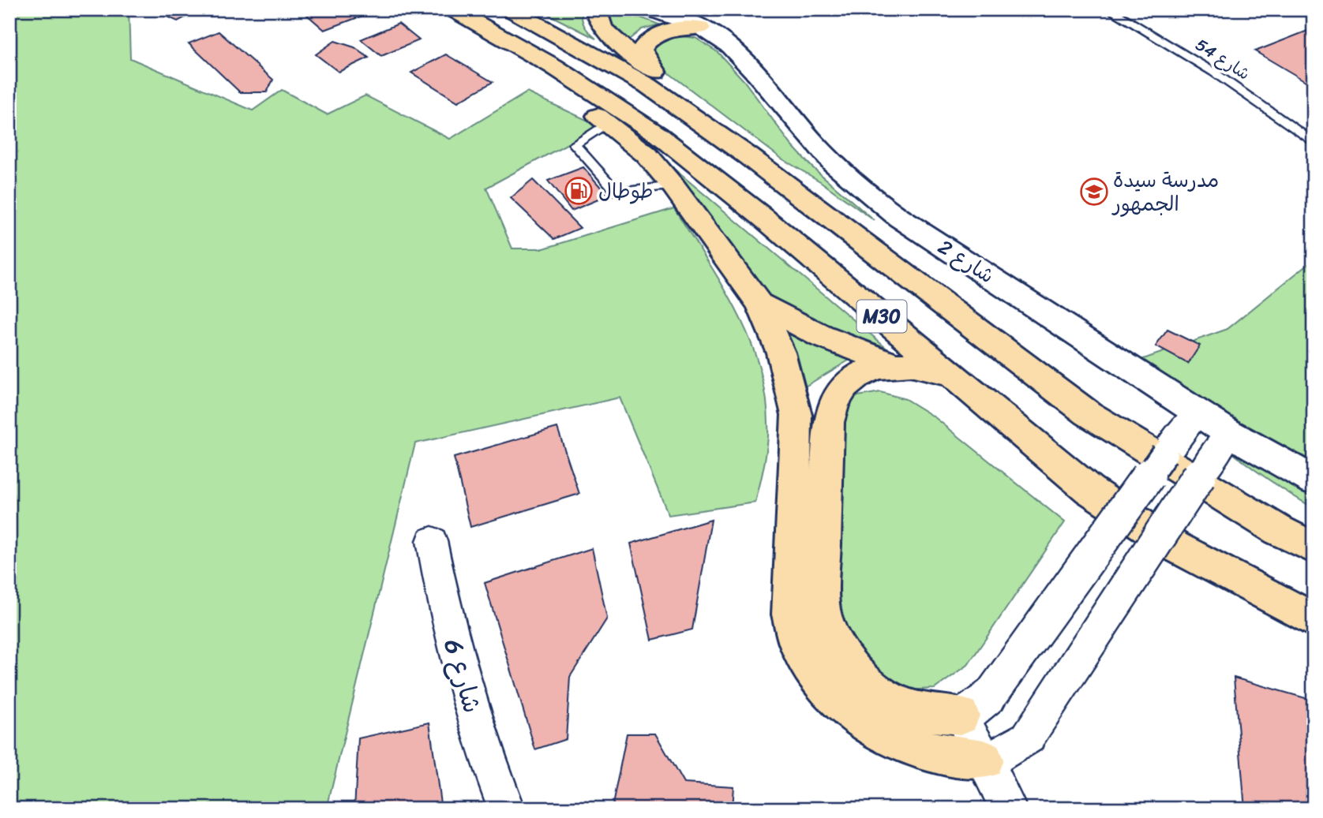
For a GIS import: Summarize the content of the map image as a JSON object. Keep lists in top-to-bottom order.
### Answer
{
  "streets": {
    "highway": ["M30"],
    "street": ["شارع 2", "شارع 6"],
    "lane": ["شارع 54"]
  },
  "places": {
    "fuel station": ["طوطال"],
    "school or university": ["مدرسة سيدة الجمهور"]
  }
}
